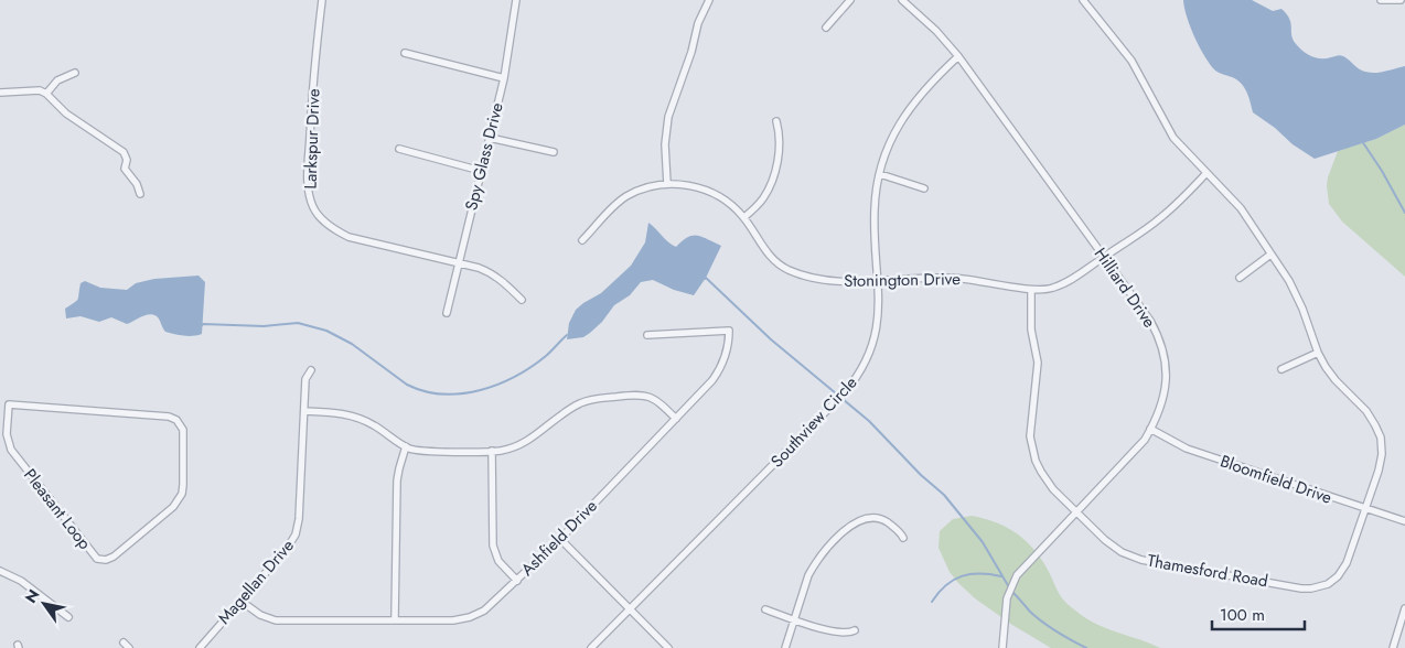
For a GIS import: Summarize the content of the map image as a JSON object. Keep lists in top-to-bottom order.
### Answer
{
  "streets": {
    "street": [
      "Larkspur Drive",
      "Spy Glass Drive",
      "Stonington Drive",
      "Hilliard Drive",
      "Southview Circle",
      "Bloomfield Drive",
      "Pleasant Loop",
      "Ashfield Drive",
      "Thamesford Road",
      "Magellan Drive"
    ]
  },
  "crossings": [
    ["Larkspur Drive", "Spy Glass Drive"],
    ["Stonington Drive", "Hilliard Drive"],
    ["Stonington Drive", "Southview Circle"],
    ["Stonington Drive", "Thamesford Road"],
    ["Hilliard Drive", "Southview Circle"],
    ["Hilliard Drive", "Bloomfield Drive"],
    ["Hilliard Drive", "Thamesford Road"],
    ["Bloomfield Drive", "Thamesford Road"],
    ["Ashfield Drive", "Magellan Drive"]
  ],
  "scale_bar": "100 m",
  "north": "top left"
}
